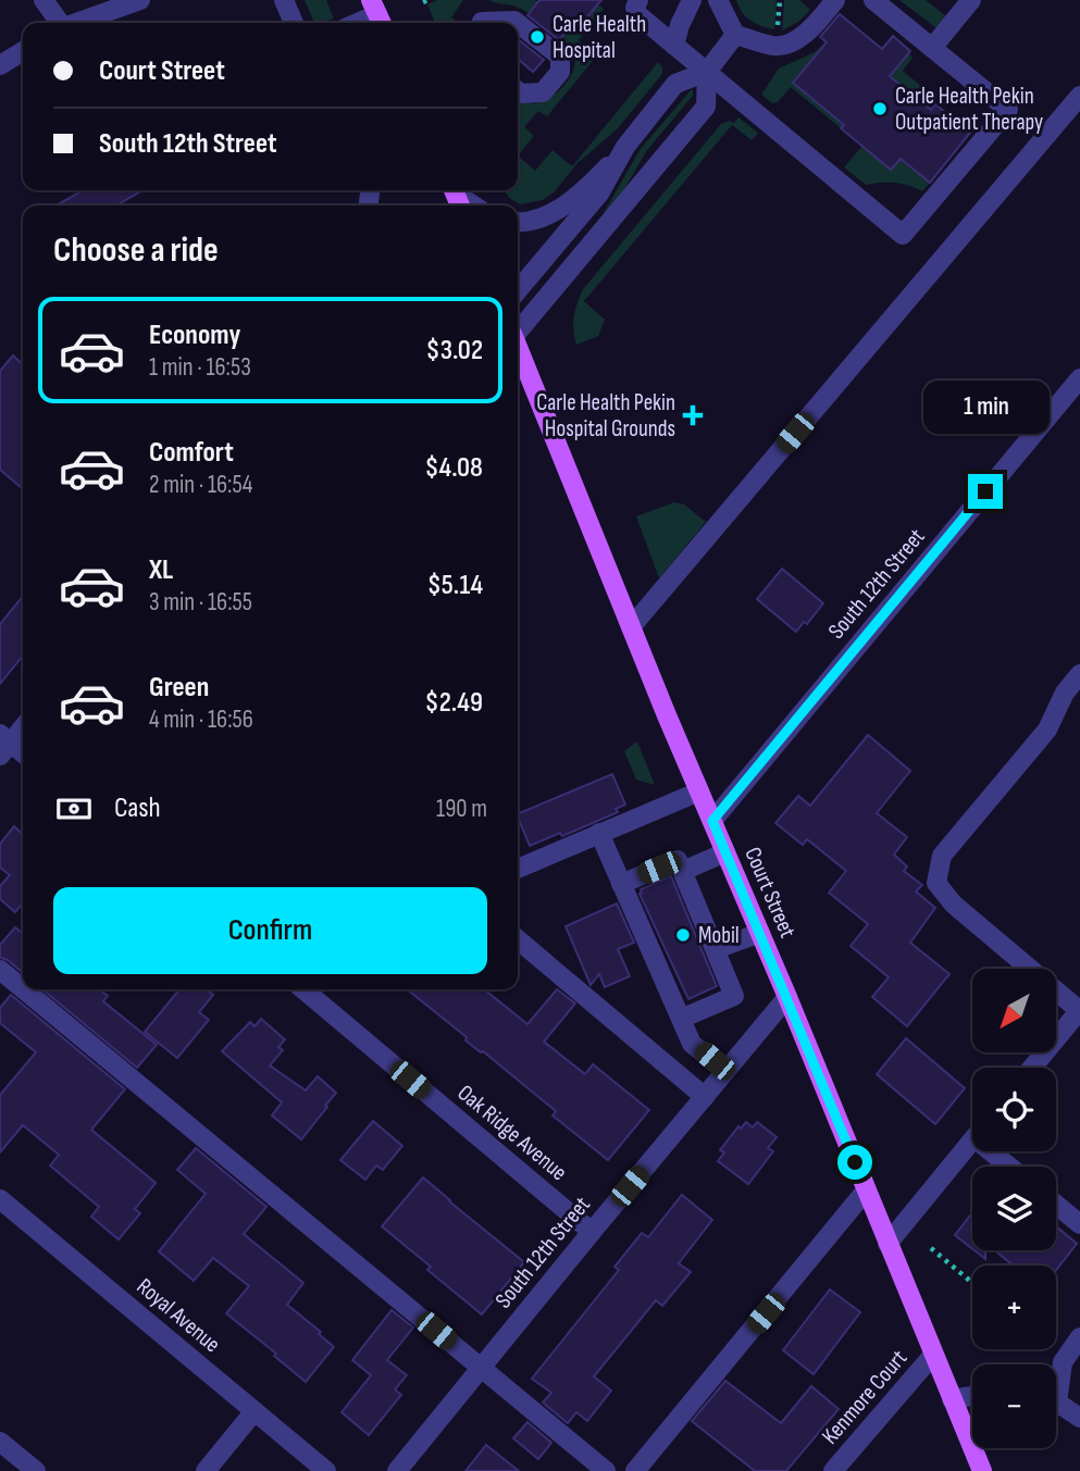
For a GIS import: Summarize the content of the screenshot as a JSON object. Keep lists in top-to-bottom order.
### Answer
{
  "streets": {
    "main road": ["Court Street"],
    "street": [
      "South 12th Street",
      "Oak Ridge Avenue",
      "Royal Avenue",
      "Kenmore Court"
    ]
  },
  "crossings": [
    ["South 12th Street", "Court Street"],
    ["South 12th Street", "Oak Ridge Avenue"],
    ["Court Street", "Kenmore Court"]
  ],
  "places": {
    "other": ["Carle Health Hospital", "Carle Health Pekin Outpatient Therapy", "Mobil"],
    "health": ["Carle Health Pekin Hospital Grounds"]
  },
  "north": "bottom left",
  "page": {
    "banner": ["Court Street", "South 12th Street"],
    "heading": "Choose a ride",
    "list": [
      {
        "name": "Economy",
        "note": "1 min · 16:53",
        "value": "$3.02"
      },
      {
        "name": "Comfort",
        "note": "2 min · 16:54",
        "value": "$4.08"
      },
      {
        "name": "XL",
        "note": "3 min · 16:55",
        "value": "$5.14"
      },
      {
        "name": "Green",
        "note": "4 min · 16:56",
        "value": "$2.49"
      }
    ],
    "bubble": "1 min",
    "pay": ["Cash", "190 m"],
    "buttons": "Confirm",
    "map_buttons": ["+", "−"]
  }
}
